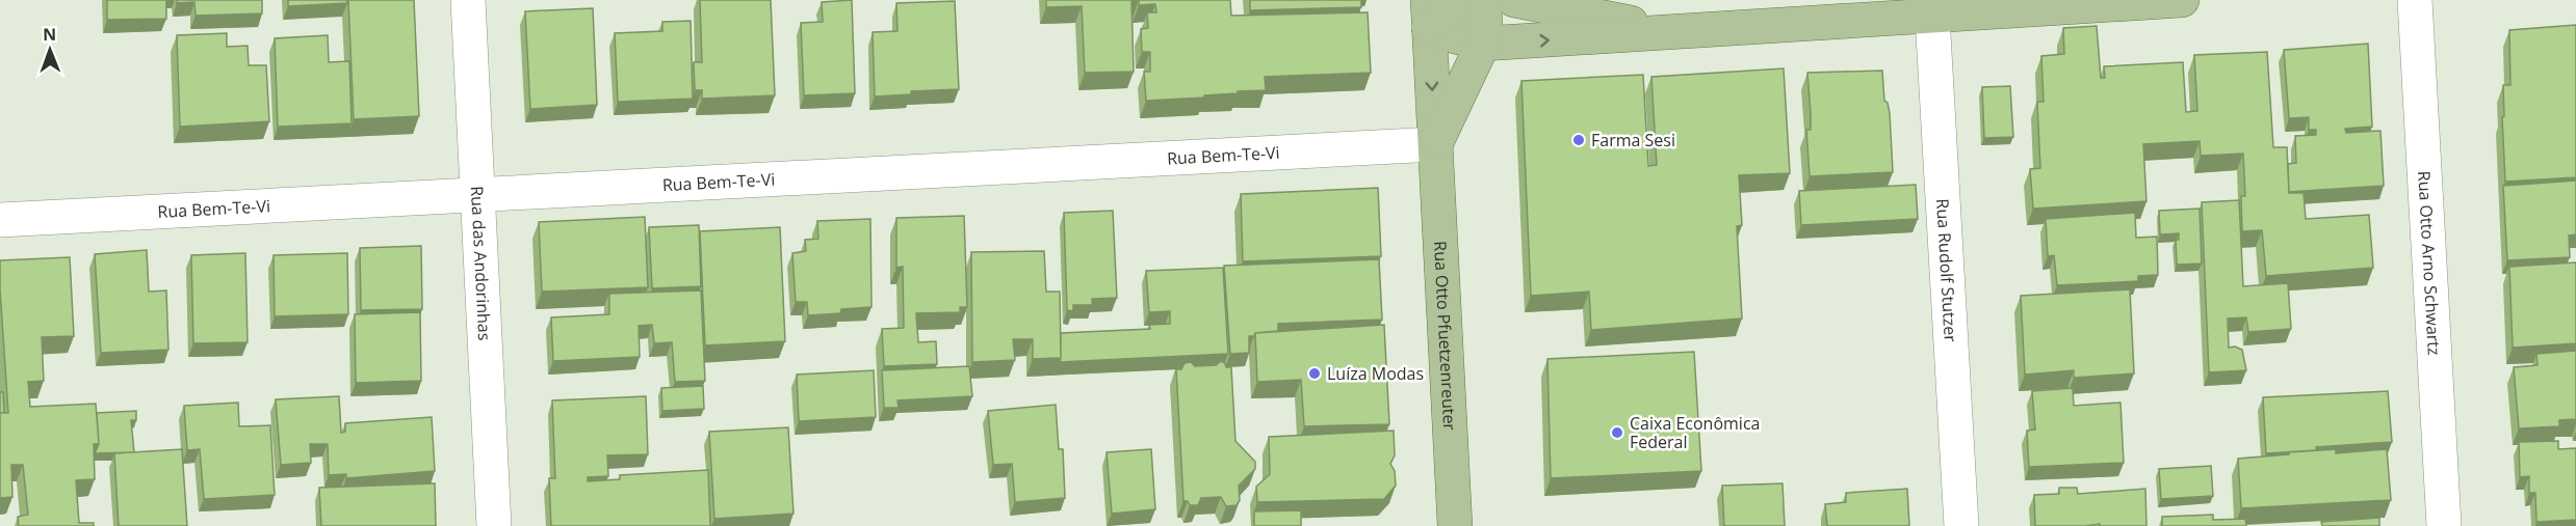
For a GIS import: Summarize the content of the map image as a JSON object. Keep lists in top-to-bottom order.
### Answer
{
  "streets": {
    "main road": ["Rua Otto Pfuetzenreuter"],
    "street": [
      "Rua Bem-Te-Vi",
      "Rua Otto Arno Schwartz",
      "Rua das Andorinhas",
      "Rua Rudolf Stutzer"
    ]
  },
  "crossings": [
    ["Rua Bem-Te-Vi", "Rua das Andorinhas"],
    ["Rua Bem-Te-Vi", "Rua Otto Pfuetzenreuter"]
  ],
  "places": ["Farma Sesi", "Luíza Modas", "Caixa Econômica Federal"],
  "north": "top"
}
